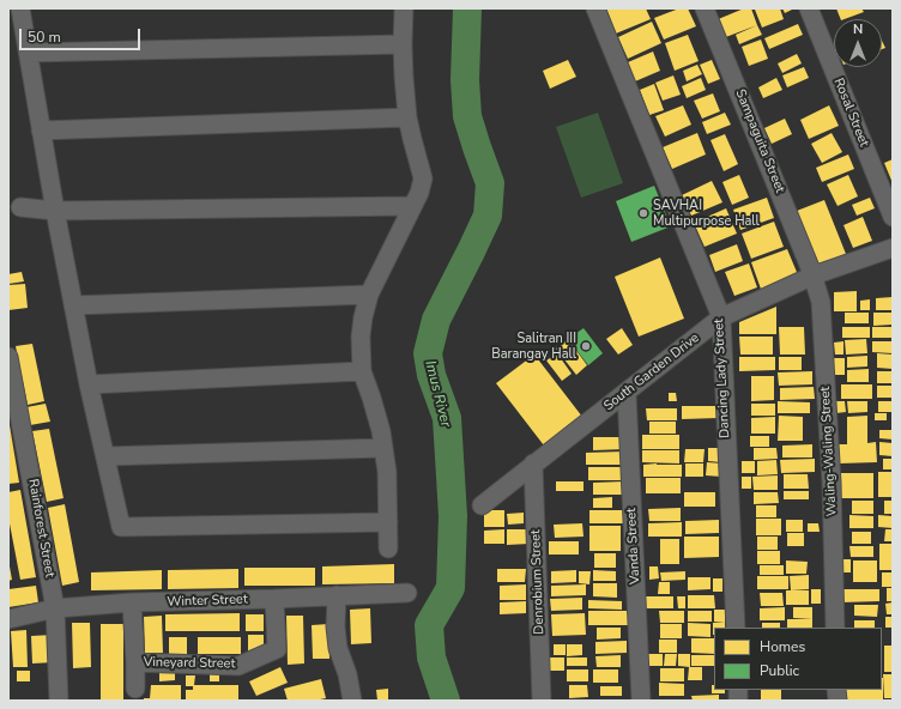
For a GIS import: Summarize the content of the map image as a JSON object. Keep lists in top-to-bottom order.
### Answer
{
  "streets": {
    "street": [
      "Rosal Street",
      "Sampaguita Street",
      "South Garden Drive",
      "Dancing Lady Street",
      "Waling-Waling Street",
      "Rainforest Street",
      "Vanda Street",
      "Denrobium Street",
      "Winter Street",
      "Vineyard Street"
    ]
  },
  "crossings": [
    ["Sampaguita Street", "South Garden Drive"],
    ["Sampaguita Street", "Waling-Waling Street"],
    ["South Garden Drive", "Dancing Lady Street"],
    ["South Garden Drive", "Waling-Waling Street"],
    ["South Garden Drive", "Vanda Street"],
    ["South Garden Drive", "Denrobium Street"],
    ["Rainforest Street", "Winter Street"],
    ["Winter Street", "Vineyard Street"]
  ],
  "water": ["Imus River"],
  "places": ["SAVHAI Multipurpose Hall", "Salitran III Barangay Hall"],
  "legend": ["Homes", "Public"],
  "scale_bar": "50 m",
  "north": "top"
}
